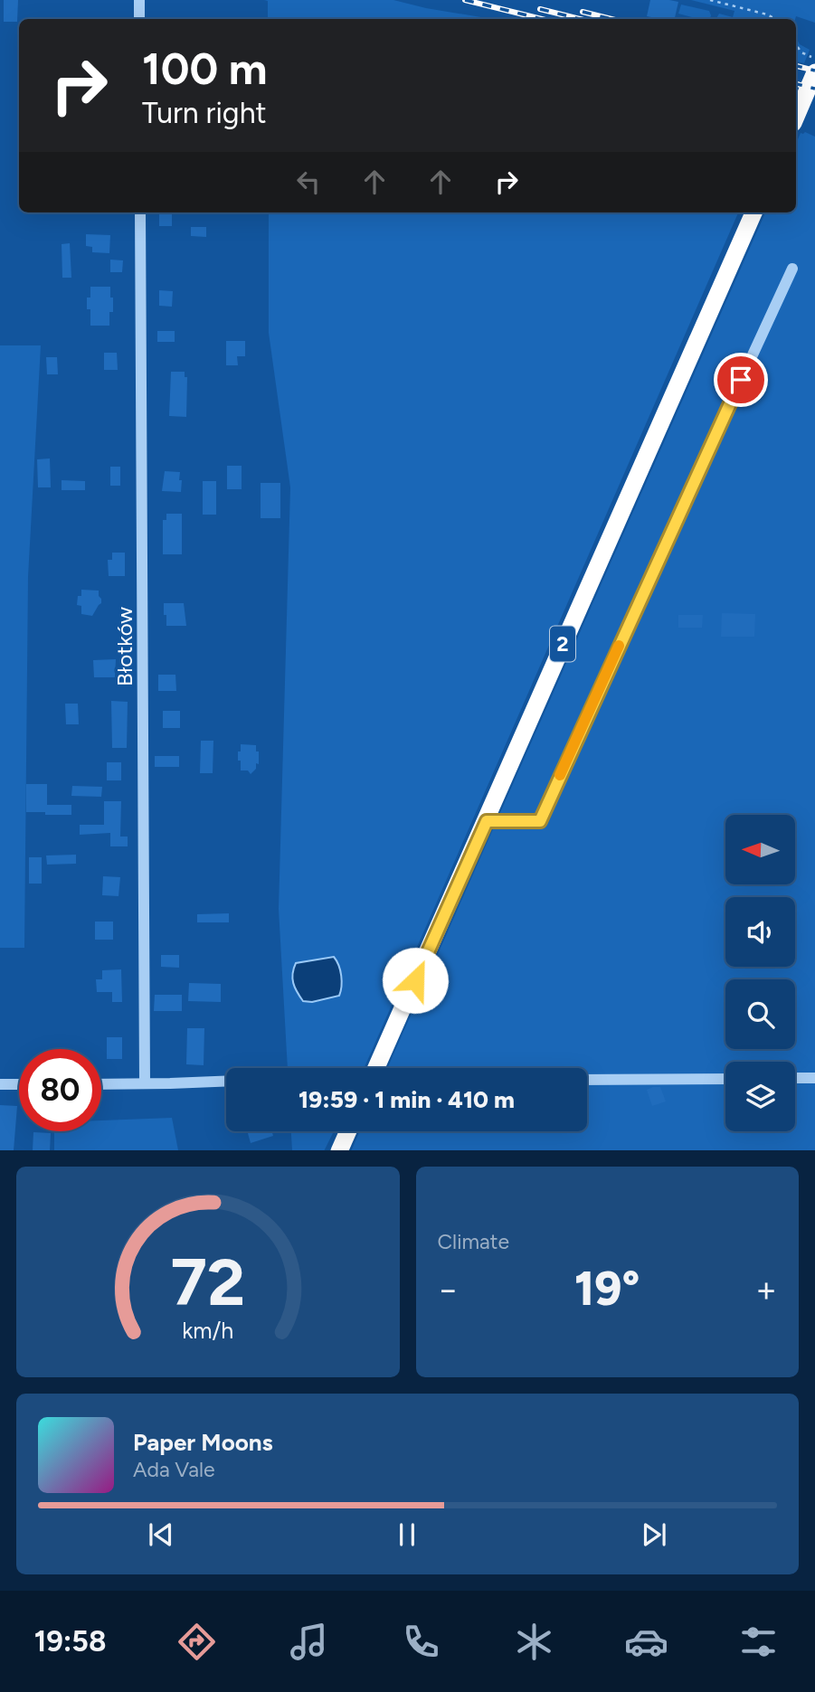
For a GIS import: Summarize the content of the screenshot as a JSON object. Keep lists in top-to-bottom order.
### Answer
{
  "streets": {
    "highway": ["2"],
    "street": ["Błotków"]
  },
  "north": "left",
  "page": {
    "turn": ["100 m", "Turn right"],
    "limit": "80",
    "trip": "19:59 · 1 min · 410 m",
    "tile": "Climate",
    "heat": ["−", "19°", "+"],
    "song": ["Paper Moons", "Ada Vale"],
    "tabs": "19:58",
    "gauge": ["72", "km/h"]
  }
}
